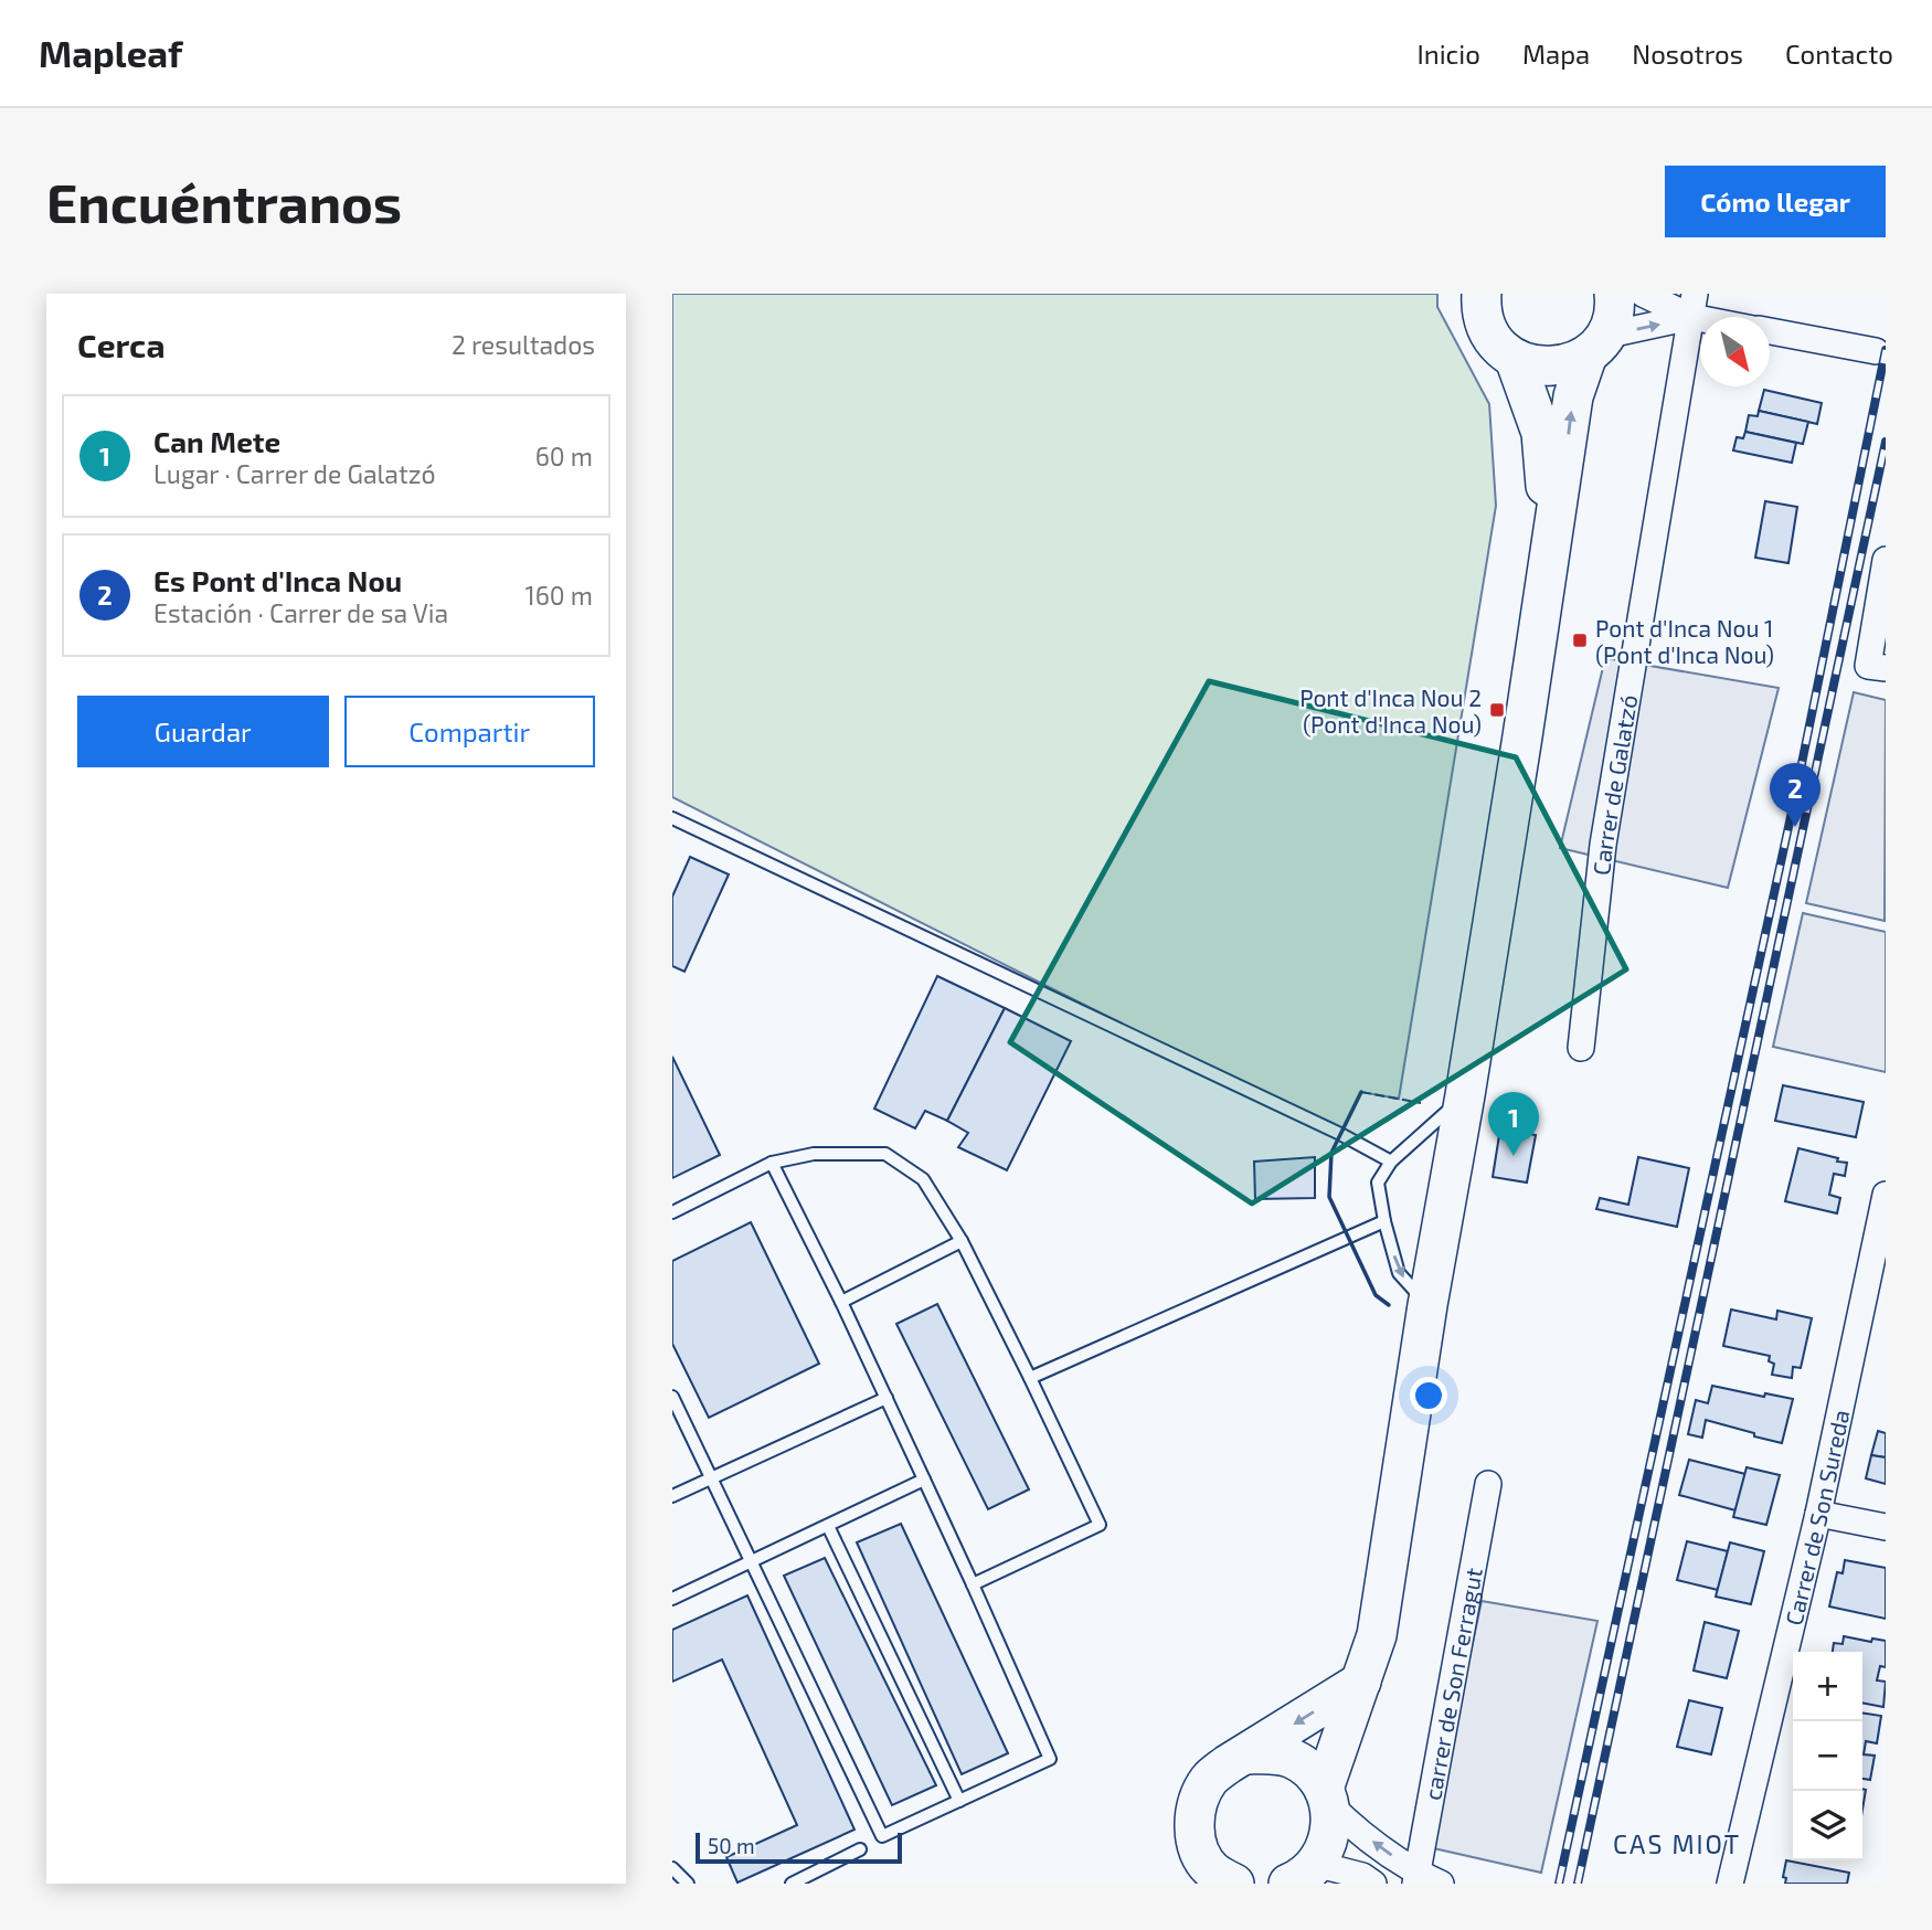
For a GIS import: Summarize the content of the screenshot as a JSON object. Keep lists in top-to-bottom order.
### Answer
{
  "streets": {
    "street": ["Carrer de Galatzó", "Carrer de Son Sureda", "carrer de Son Ferragut"]
  },
  "districts": ["CAS MIOT"],
  "places": {
    "transit": ["Pont d'Inca Nou 1 (Pont d'Inca Nou)", "Pont d'Inca Nou 2 (Pont d'Inca Nou)"]
  },
  "scale_bar": "50 m",
  "north": "bottom right",
  "page": {
    "header": "Mapleaf",
    "nav": [
      "Inicio",
      "Mapa",
      "Nosotros",
      "Contacto"
    ],
    "buttons": [
      "Cómo llegar",
      ["Guardar", "Compartir"]
    ],
    "title": "Encuéntranos",
    "heading": ["Cerca", "2 resultados"],
    "list": [
      {
        "mark": "1",
        "name": "Can Mete",
        "note": "Lugar · Carrer de Galatzó",
        "value": "60 m"
      },
      {
        "mark": "2",
        "name": "Es Pont d'Inca Nou",
        "note": "Estación · Carrer de sa Via",
        "value": "160 m"
      }
    ],
    "pins": ["2", "1"],
    "map_buttons": ["+", "−"],
    "scale": "50 m"
  }
}
